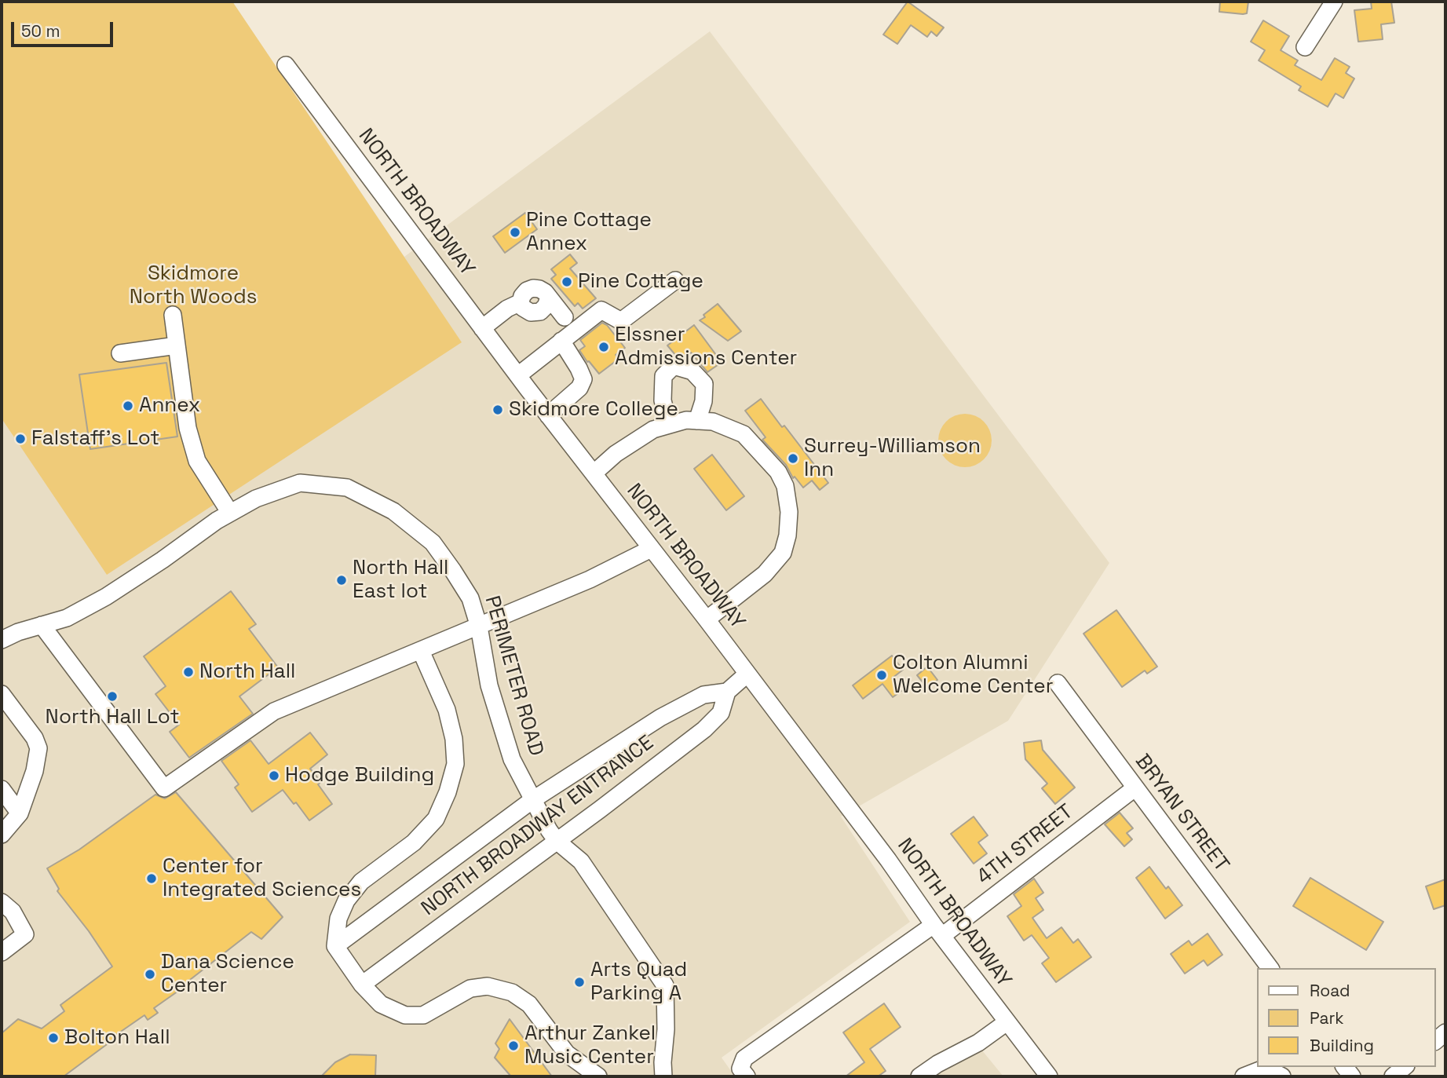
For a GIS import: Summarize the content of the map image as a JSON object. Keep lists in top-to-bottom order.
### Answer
{
  "streets": {
    "street": [
      "NORTH BROADWAY",
      "PERIMETER ROAD",
      "BRYAN STREET",
      "NORTH BROADWAY ENTRANCE",
      "4TH STREET"
    ]
  },
  "crossings": [
    ["NORTH BROADWAY", "NORTH BROADWAY ENTRANCE"],
    ["NORTH BROADWAY", "4TH STREET"],
    ["PERIMETER ROAD", "NORTH BROADWAY ENTRANCE"],
    ["BRYAN STREET", "4TH STREET"]
  ],
  "parks": ["Skidmore North Woods"],
  "places": [
    "Pine Cottage Annex",
    "Pine Cottage",
    "Elssner Admissions Center",
    "Annex",
    "Skidmore College",
    "Falstaff's Lot",
    "Surrey-Williamson Inn",
    "North Hall East lot",
    "North Hall",
    "Colton Alumni Welcome Center",
    "North Hall Lot",
    "Hodge Building",
    "Center for Integrated Sciences",
    "Dana Science Center",
    "Arts Quad Parking A",
    "Bolton Hall",
    "Arthur Zankel Music Center"
  ],
  "legend": ["Road", "Park", "Building"],
  "scale_bar": "50 m"
}
